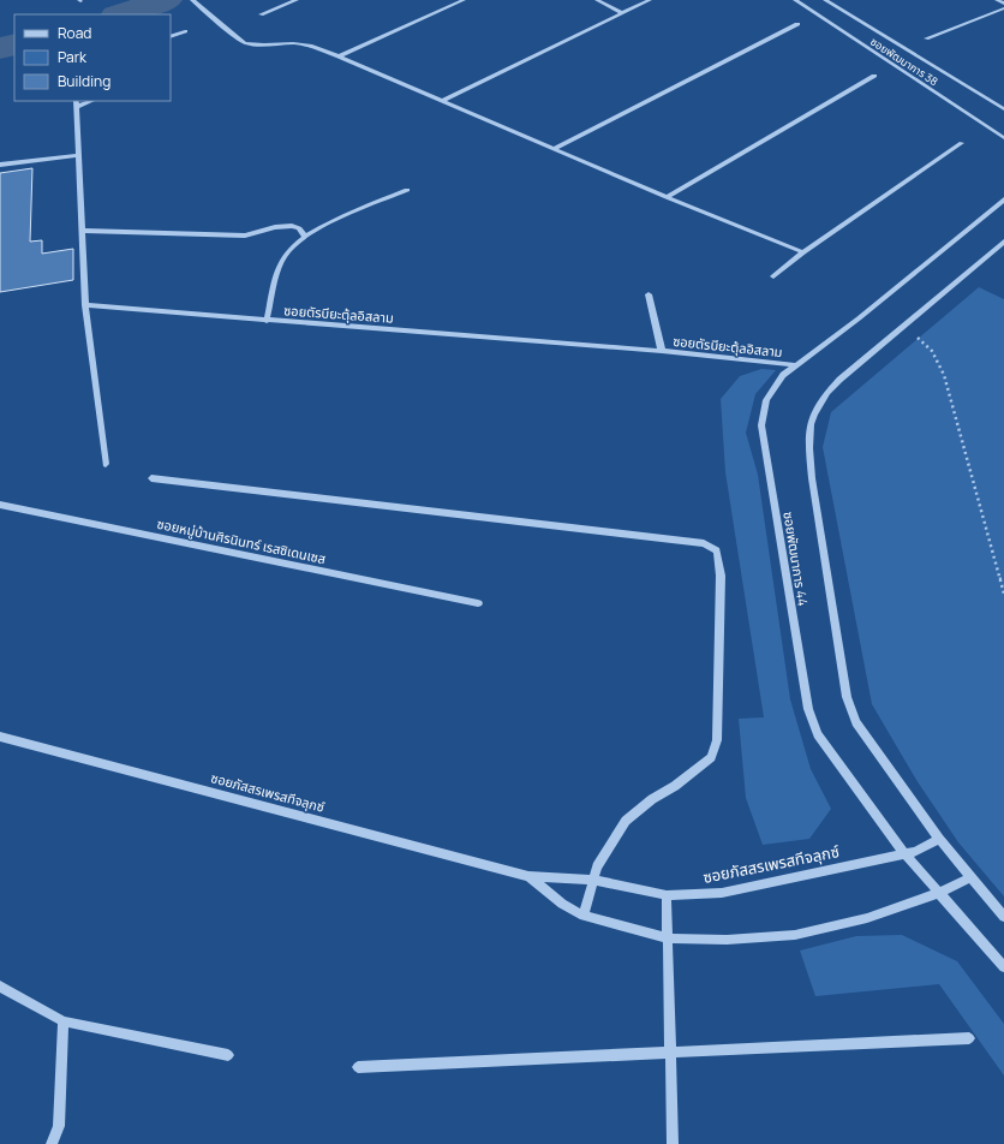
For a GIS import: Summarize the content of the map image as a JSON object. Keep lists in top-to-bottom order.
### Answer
{
  "streets": {
    "street": [
      "ซอยพัฒนาการ 38",
      "ซอยตัรบียะตุ้ลอิสลาม",
      "ซอยหมู่บ้านศิรนินทร์ เรสซิเดนเซส",
      "ซอยพัฒนาการ 44",
      "ซอยภัสสรเพรสทีจลุกซ์"
    ]
  },
  "crossings": [
    ["ซอยตัรบียะตุ้ลอิสลาม", "ซอยพัฒนาการ 44"],
    ["ซอยพัฒนาการ 44", "ซอยภัสสรเพรสทีจลุกซ์"]
  ],
  "legend": ["Road", "Park", "Building"]
}
